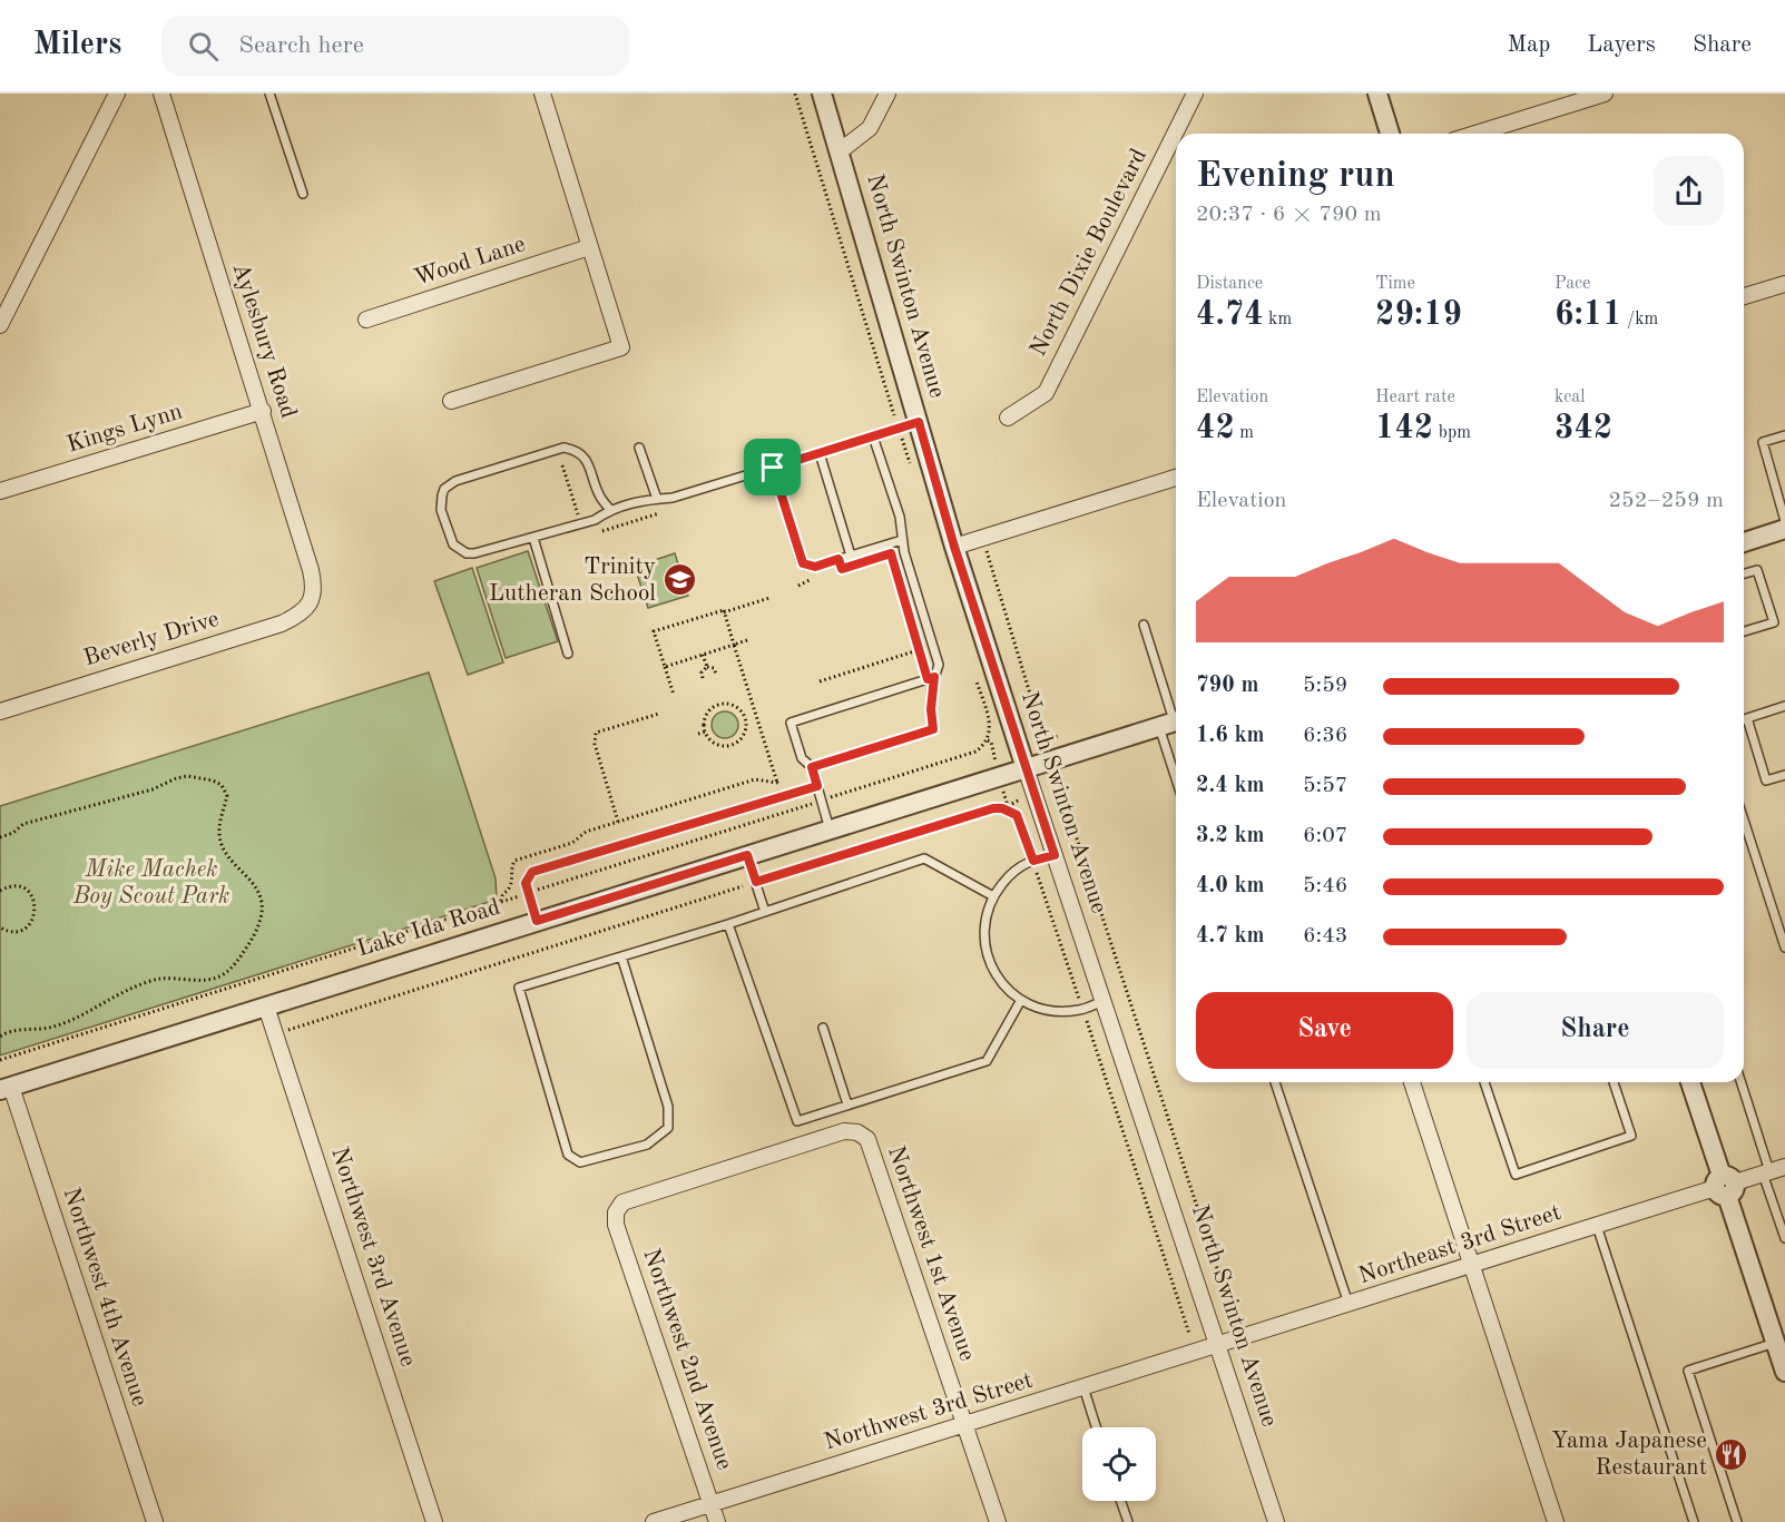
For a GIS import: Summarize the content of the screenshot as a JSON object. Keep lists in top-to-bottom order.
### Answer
{
  "streets": {
    "street": [
      "North Dixie Boulevard",
      "Wood Lane",
      "North Swinton Avenue",
      "Aylesbury Road",
      "Kings Lynn",
      "Beverly Drive",
      "Lake Ida Road",
      "Northeast 3rd Street",
      "Northwest 1st Avenue",
      "Northwest 3rd Avenue",
      "Northwest 4th Avenue",
      "Northwest 2nd Avenue",
      "Northwest 3rd Street"
    ]
  },
  "crossings": [
    ["North Swinton Avenue", "Lake Ida Road"],
    ["North Swinton Avenue", "Northeast 3rd Street"],
    ["North Swinton Avenue", "Northwest 3rd Street"],
    ["Aylesbury Road", "Kings Lynn"],
    ["Aylesbury Road", "Beverly Drive"],
    ["Lake Ida Road", "Northwest 3rd Avenue"],
    ["Lake Ida Road", "Northwest 4th Avenue"],
    ["Northeast 3rd Street", "Northwest 3rd Street"],
    ["Northwest 1st Avenue", "Northwest 2nd Avenue"],
    ["Northwest 1st Avenue", "Northwest 3rd Street"],
    ["Northwest 2nd Avenue", "Northwest 3rd Street"]
  ],
  "parks": ["Mike Machek Boy Scout Park"],
  "places": {
    "school or university": ["Trinity Lutheran School"],
    "restaurant": ["Yama Japanese Restaurant"]
  },
  "page": {
    "header": "Milers",
    "search": "Search here",
    "nav": ["Map", "Layers", "Share"],
    "heading": ["Evening run", "20:37 · 6 × 790 m"],
    "stats": [
      ["Distance", "4.74 km"],
      ["Time", "29:19"],
      ["Pace", "6:11 /km"],
      ["Elevation", "42 m"],
      ["Heart rate", "142 bpm"],
      ["kcal", "342"]
    ],
    "chart": ["Elevation", "252–259 m"],
    "list": [
      {
        "name": "790 m",
        "note": "5:59"
      },
      {
        "name": "1.6 km",
        "note": "6:36"
      },
      {
        "name": "2.4 km",
        "note": "5:57"
      },
      {
        "name": "3.2 km",
        "note": "6:07"
      },
      {
        "name": "4.0 km",
        "note": "5:46"
      },
      {
        "name": "4.7 km",
        "note": "6:43"
      }
    ],
    "buttons": ["Save", "Share"]
  }
}
